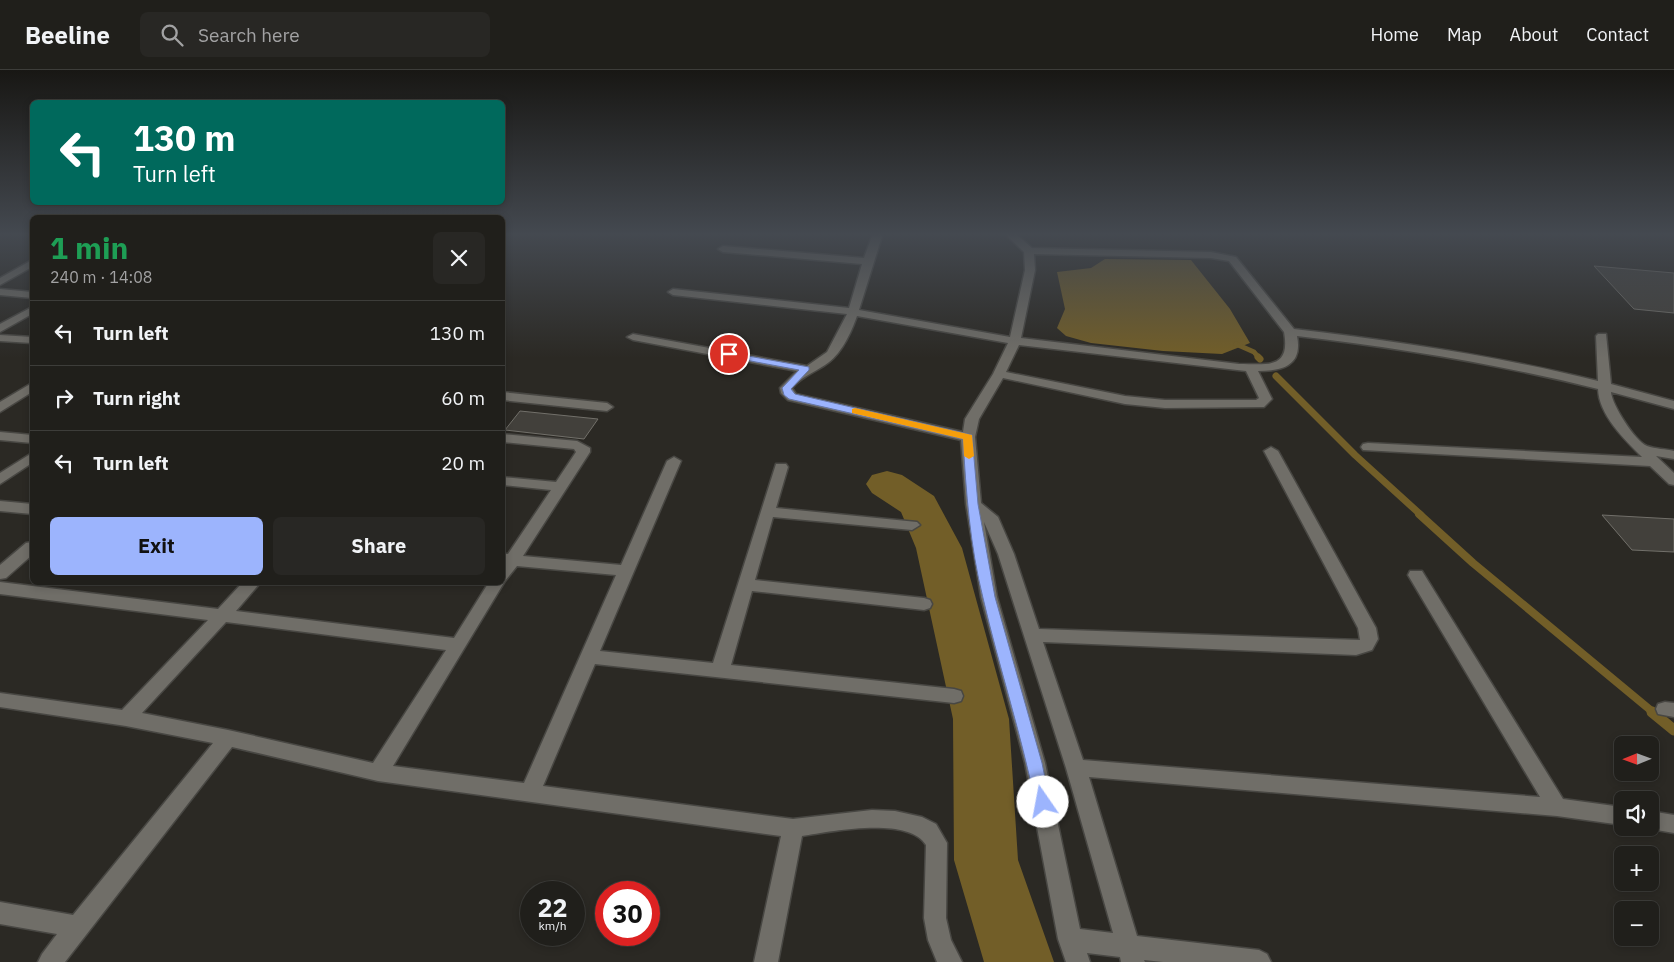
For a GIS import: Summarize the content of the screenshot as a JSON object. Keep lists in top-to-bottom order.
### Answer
{
  "north": "left",
  "page": {
    "header": "Beeline",
    "search": "Search here",
    "nav": [
      "Home",
      "Map",
      "About",
      "Contact"
    ],
    "turn": ["130 m", "Turn left"],
    "heading": ["1 min", "240 m · 14:08"],
    "list": [
      {
        "name": "Turn left",
        "value": "130 m"
      },
      {
        "name": "Turn right",
        "value": "60 m"
      },
      {
        "name": "Turn left",
        "value": "20 m"
      }
    ],
    "buttons": ["Exit", "Share"],
    "map_buttons": ["+", "−"],
    "speed": "22 km/h",
    "limit": "30"
  }
}
